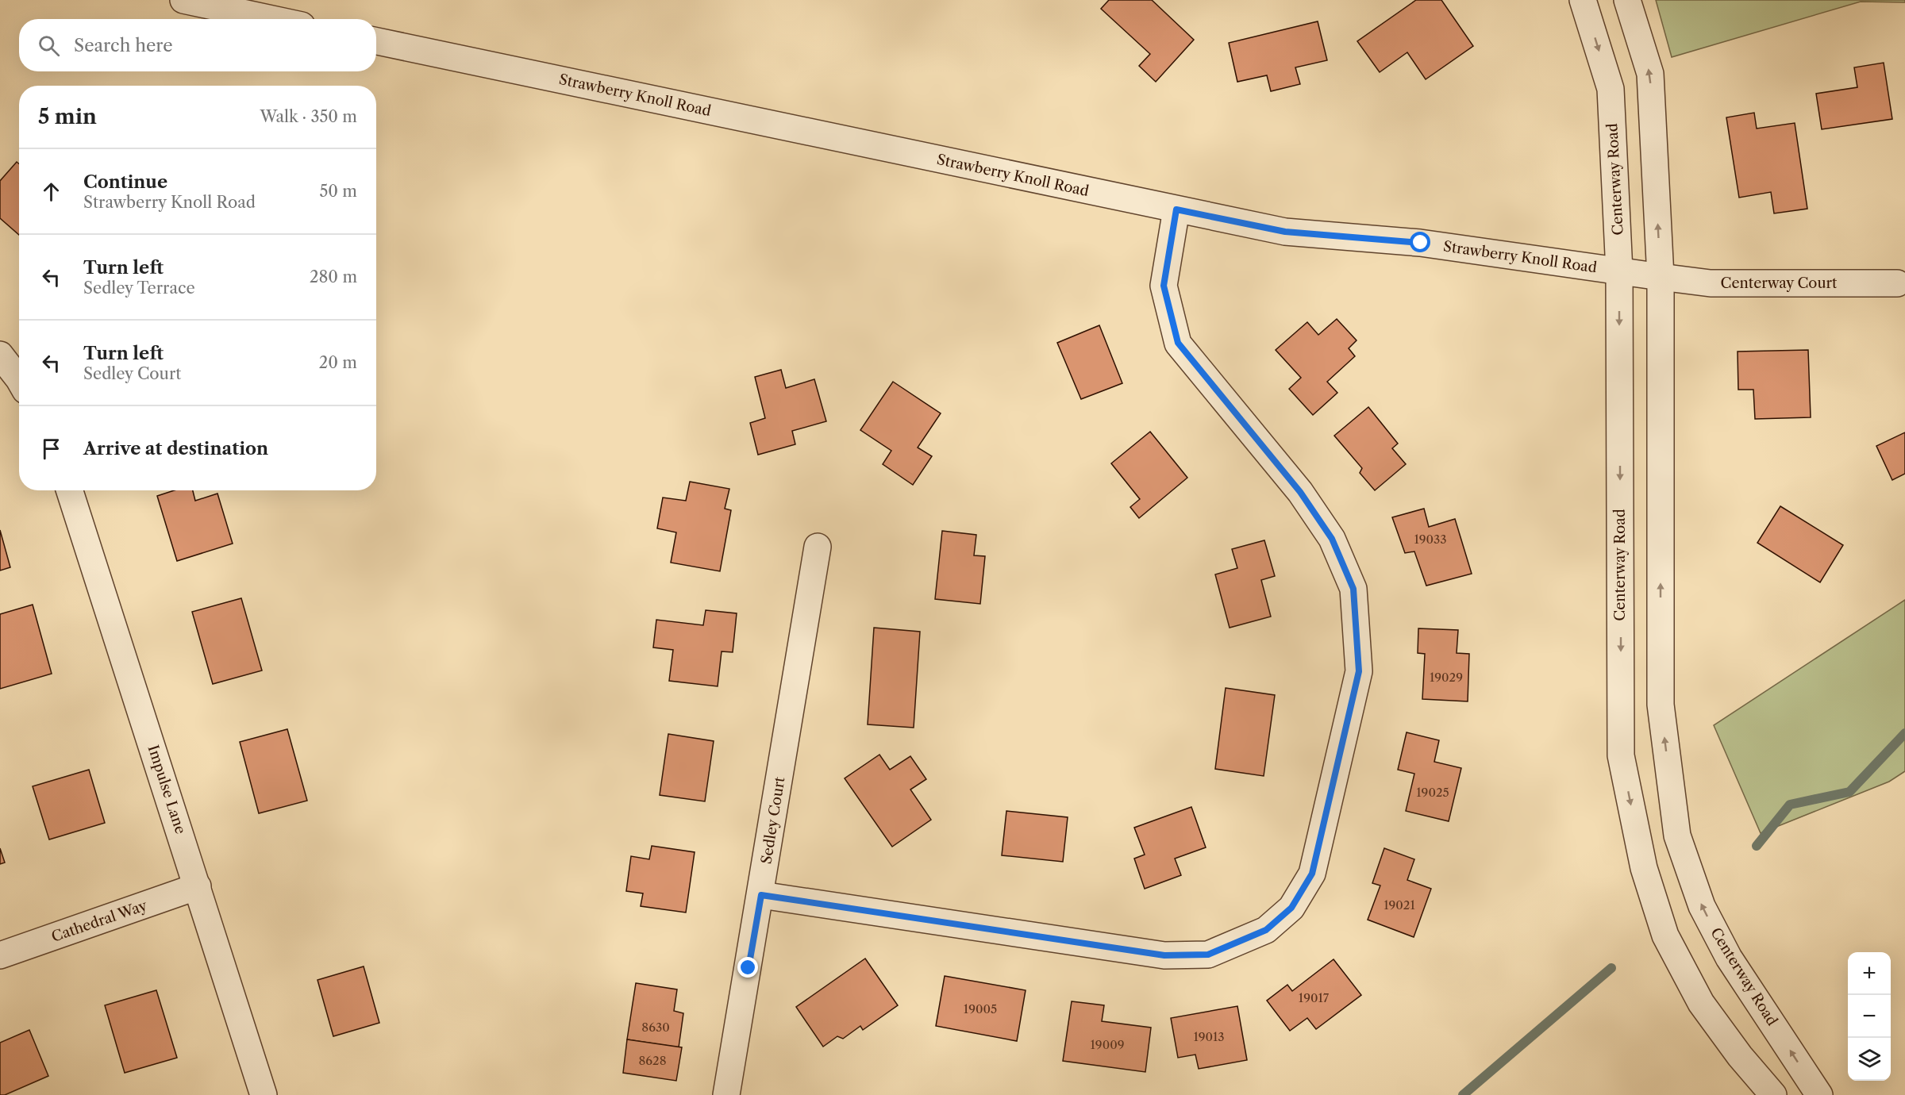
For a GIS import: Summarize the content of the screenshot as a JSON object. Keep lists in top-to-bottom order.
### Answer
{
  "streets": {
    "street": [
      "Strawberry Knoll Road",
      "Centerway Road",
      "Centerway Court",
      "Impulse Lane",
      "Sedley Court",
      "Cathedral Way"
    ]
  },
  "crossings": [
    ["Strawberry Knoll Road", "Centerway Road"],
    ["Strawberry Knoll Road", "Centerway Court"],
    ["Centerway Road", "Centerway Court"],
    ["Impulse Lane", "Cathedral Way"]
  ],
  "house_numbers": [
    "19033",
    "19029",
    "19025",
    "19021",
    "19017",
    "19005",
    "8630",
    "19013",
    "19009",
    "8628"
  ],
  "page": {
    "search": "Search here",
    "heading": ["5 min", "Walk · 350 m"],
    "list": [
      ["Continue", "Strawberry Knoll Road", "50 m"],
      ["Turn left", "Sedley Terrace", "280 m"],
      ["Turn left", "Sedley Court", "20 m"],
      "Arrive at destination"
    ],
    "map_buttons": ["+", "−"]
  }
}
